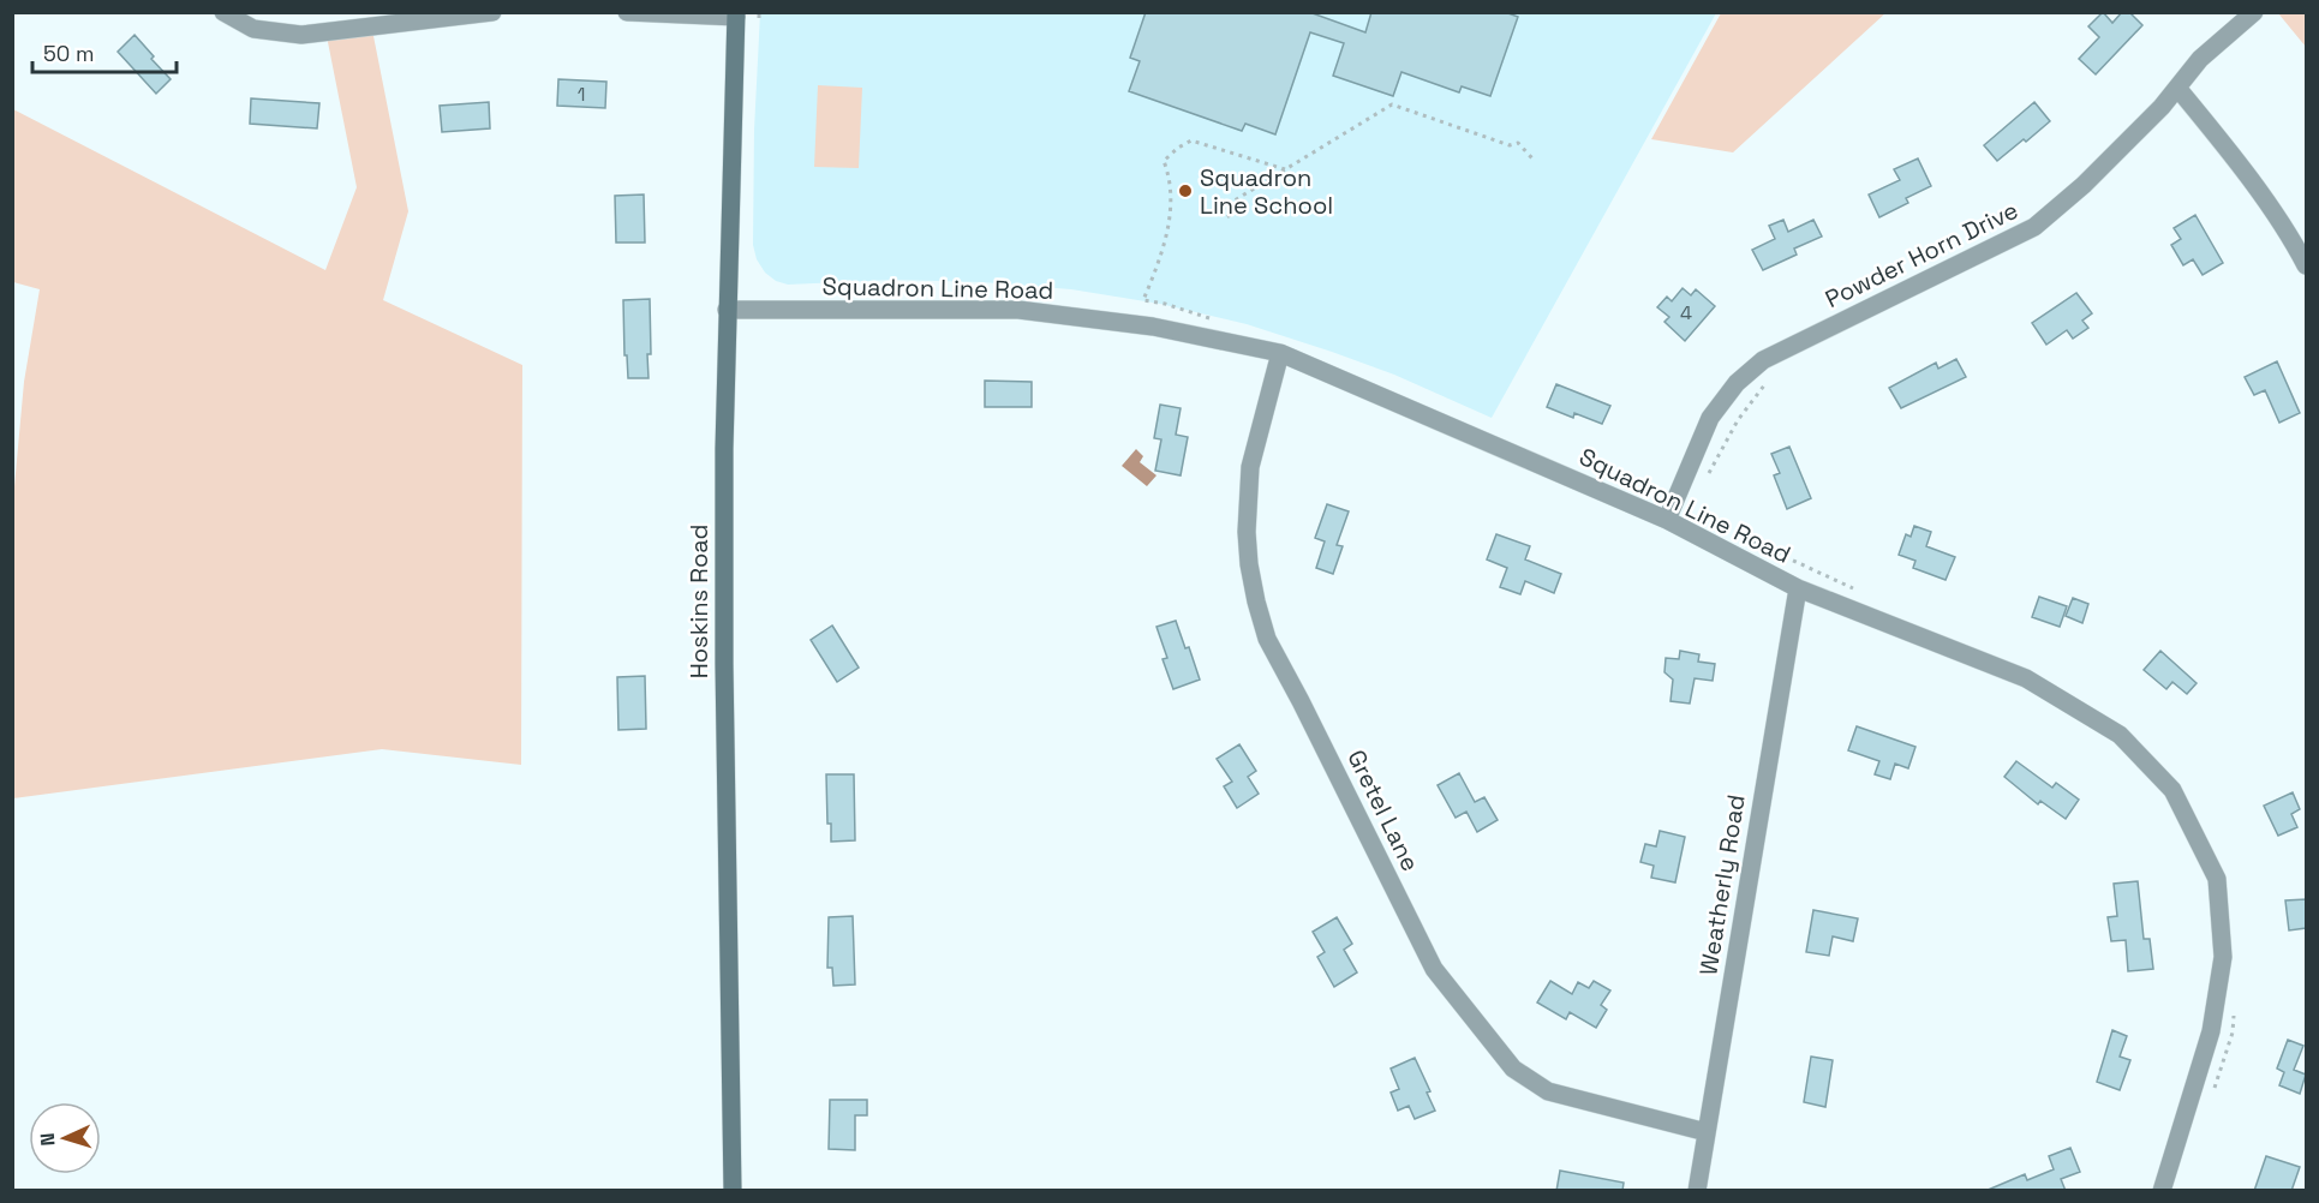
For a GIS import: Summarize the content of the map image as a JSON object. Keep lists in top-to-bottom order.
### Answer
{
  "streets": {
    "street": [
      "Powder Horn Drive",
      "Squadron Line Road",
      "Hoskins Road",
      "Gretel Lane",
      "Weatherly Road"
    ]
  },
  "crossings": [
    ["Powder Horn Drive", "Squadron Line Road"],
    ["Squadron Line Road", "Hoskins Road"],
    ["Squadron Line Road", "Gretel Lane"],
    ["Squadron Line Road", "Weatherly Road"],
    ["Gretel Lane", "Weatherly Road"]
  ],
  "places": ["Squadron Line School"],
  "house_numbers": ["1", "4"],
  "scale_bar": "50 m",
  "north": "left"
}
